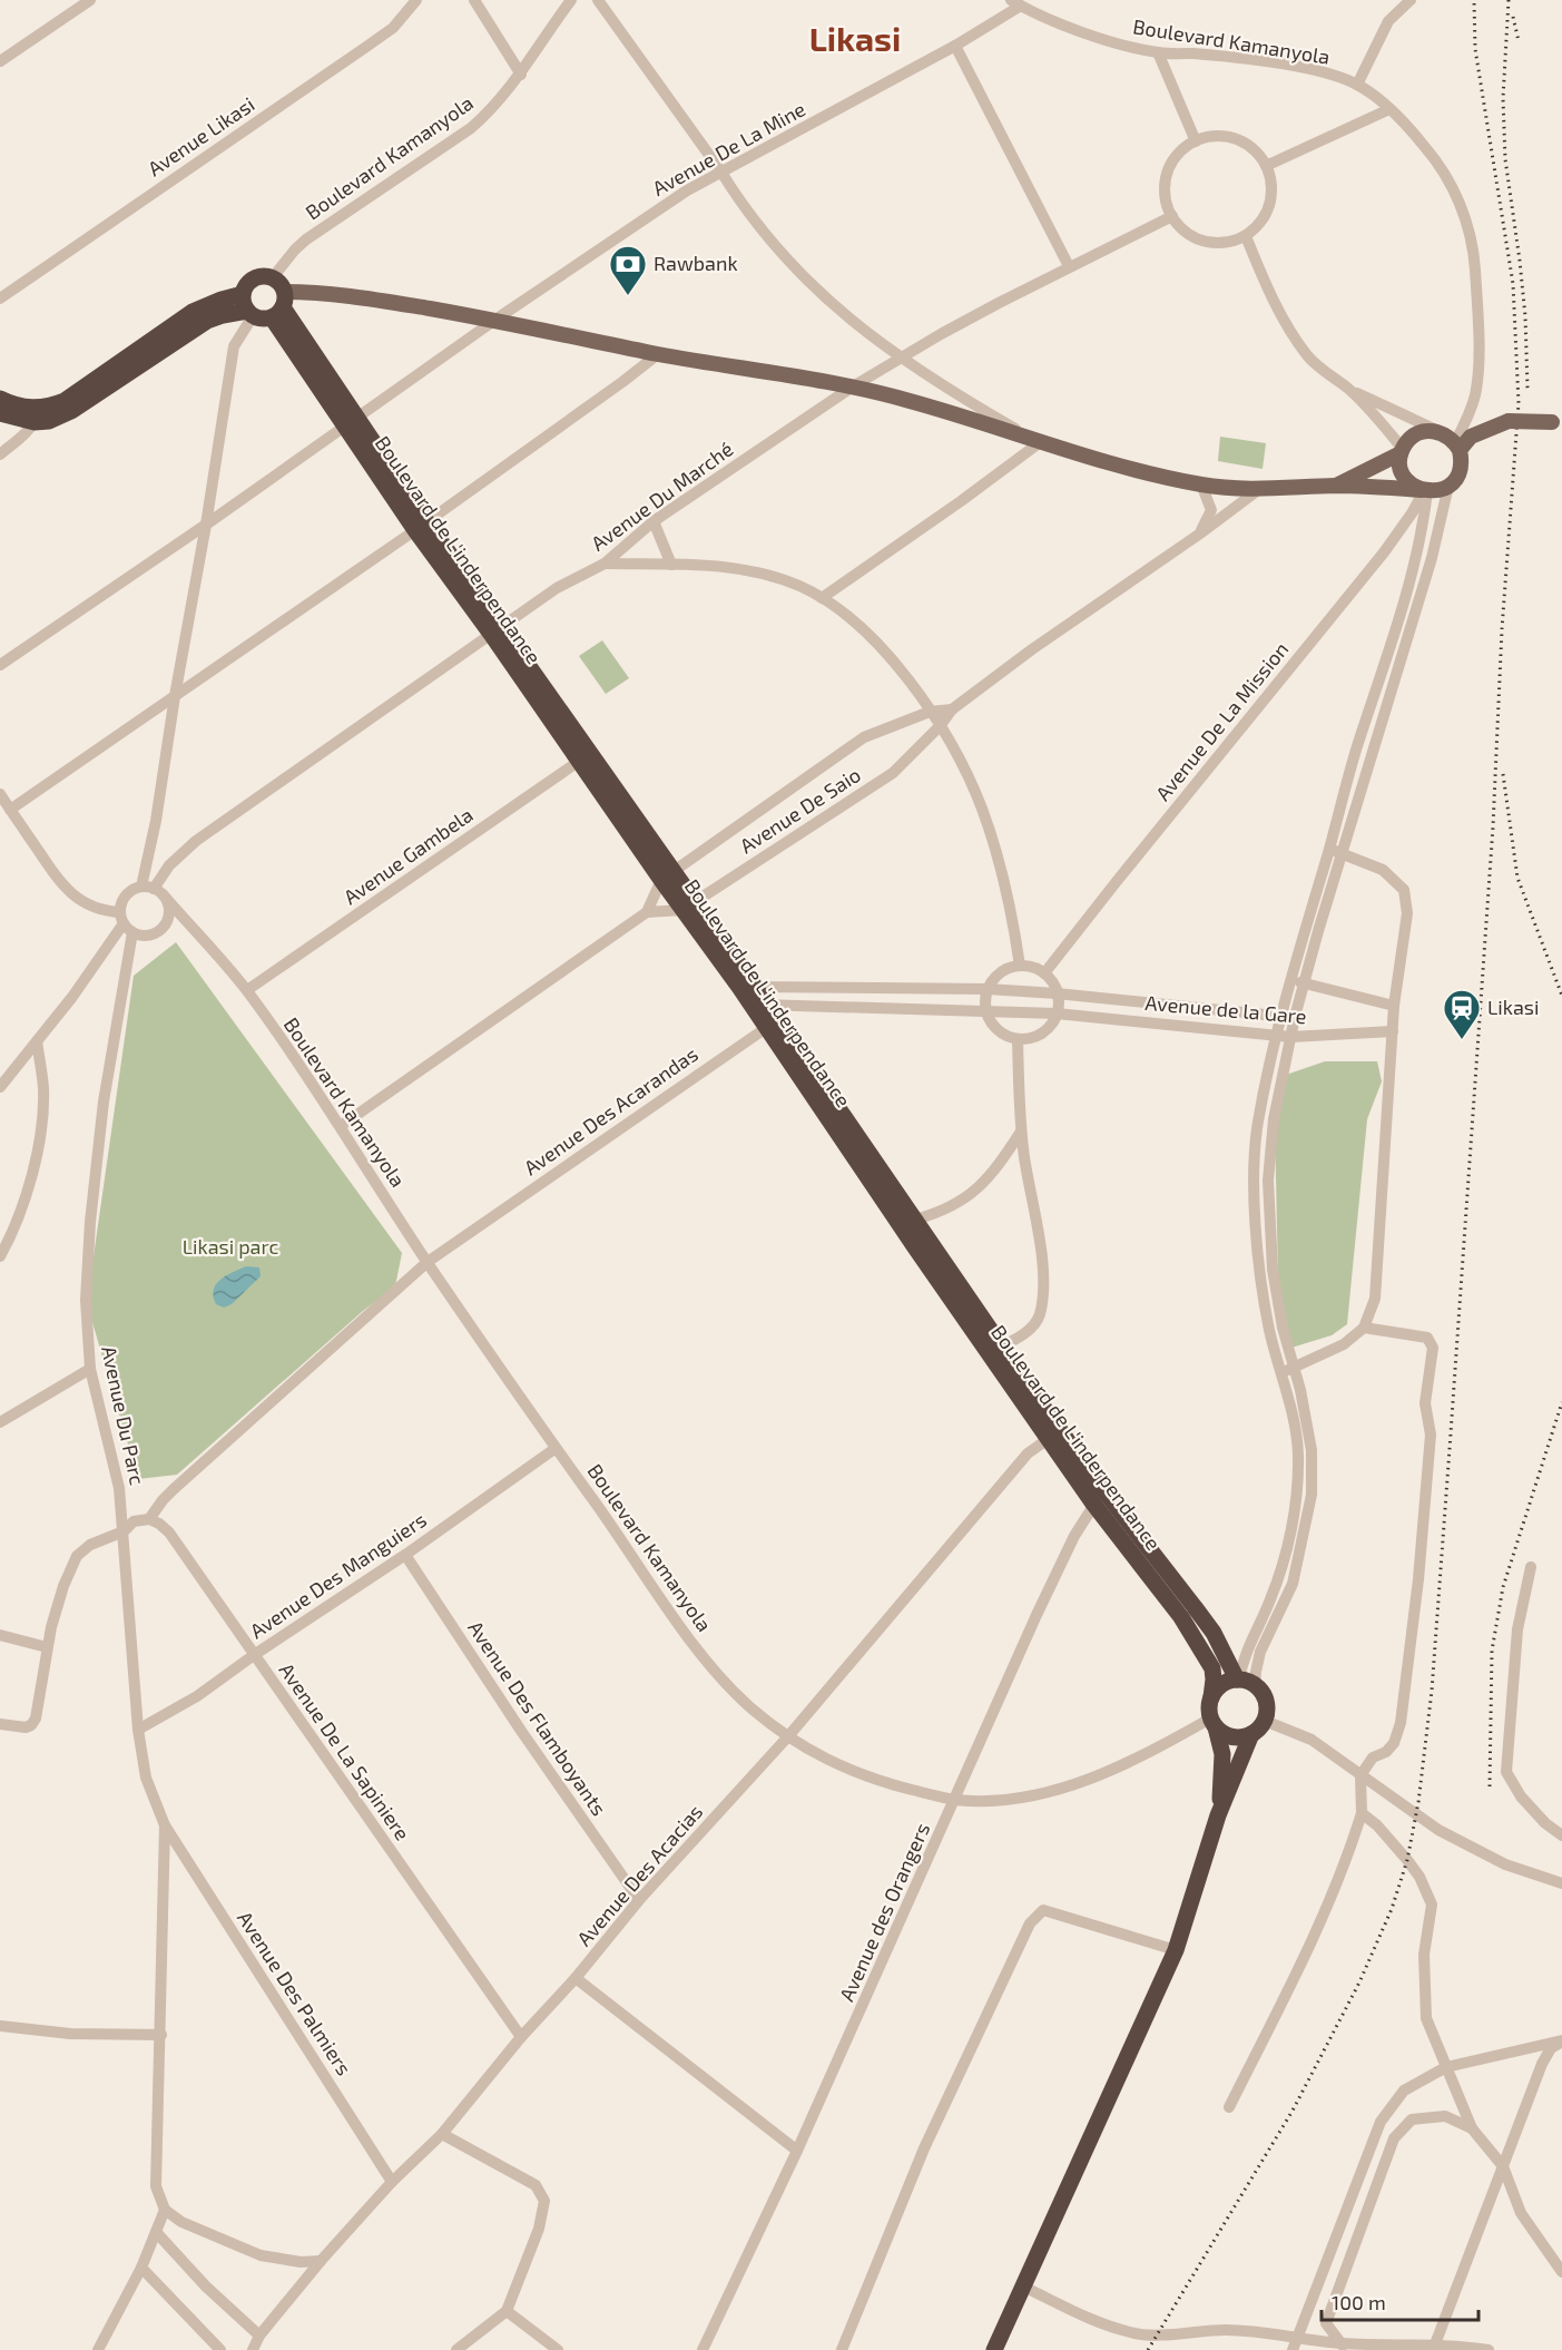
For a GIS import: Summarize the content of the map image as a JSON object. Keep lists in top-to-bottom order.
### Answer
{
  "streets": {
    "highway": ["Boulevard de L'inderpendance"],
    "street": [
      "Boulevard Kamanyola",
      "Avenue Likasi",
      "Avenue De La Mine",
      "Avenue Du Marché",
      "Avenue De La Mission",
      "Avenue De Saio",
      "Avenue Gambela",
      "Avenue de la Gare",
      "Avenue Des Acarandas",
      "Avenue Du Parc",
      "Avenue Des Manguiers",
      "Avenue Des Flamboyants",
      "Avenue De La Sapiniere",
      "Avenue Des Acacias",
      "Avenue des Orangers",
      "Avenue Des Palmiers"
    ]
  },
  "crossings": [
    ["Boulevard Kamanyola", "Avenue De La Mine"],
    ["Boulevard Kamanyola", "Avenue Du Marché"],
    ["Boulevard Kamanyola", "Boulevard de L'inderpendance"],
    ["Boulevard Kamanyola", "Avenue De La Mission"],
    ["Boulevard Kamanyola", "Avenue De Saio"],
    ["Boulevard Kamanyola", "Avenue Gambela"],
    ["Boulevard Kamanyola", "Avenue Des Acarandas"],
    ["Boulevard Kamanyola", "Avenue Des Manguiers"],
    ["Boulevard Kamanyola", "Avenue Des Acacias"],
    ["Boulevard Kamanyola", "Avenue des Orangers"],
    ["Avenue De La Mine", "Boulevard de L'inderpendance"],
    ["Avenue Du Marché", "Boulevard de L'inderpendance"],
    ["Avenue Du Marché", "Avenue Du Parc"],
    ["Boulevard de L'inderpendance", "Avenue De Saio"],
    ["Boulevard de L'inderpendance", "Avenue Gambela"],
    ["Boulevard de L'inderpendance", "Avenue Des Acarandas"],
    ["Boulevard de L'inderpendance", "Avenue Des Acacias"],
    ["Boulevard de L'inderpendance", "Avenue des Orangers"],
    ["Avenue Des Acarandas", "Avenue De La Sapiniere"],
    ["Avenue Du Parc", "Avenue Des Manguiers"],
    ["Avenue Du Parc", "Avenue Des Palmiers"],
    ["Avenue Des Manguiers", "Avenue Des Flamboyants"],
    ["Avenue Des Manguiers", "Avenue De La Sapiniere"],
    ["Avenue Des Flamboyants", "Avenue Des Acacias"],
    ["Avenue De La Sapiniere", "Avenue Des Acacias"],
    ["Avenue Des Acacias", "Avenue Des Palmiers"]
  ],
  "districts": ["Likasi"],
  "parks": ["Likasi parc"],
  "places": {
    "bank": ["Rawbank"],
    "station": ["Likasi"]
  },
  "scale_bar": "100 m"
}
